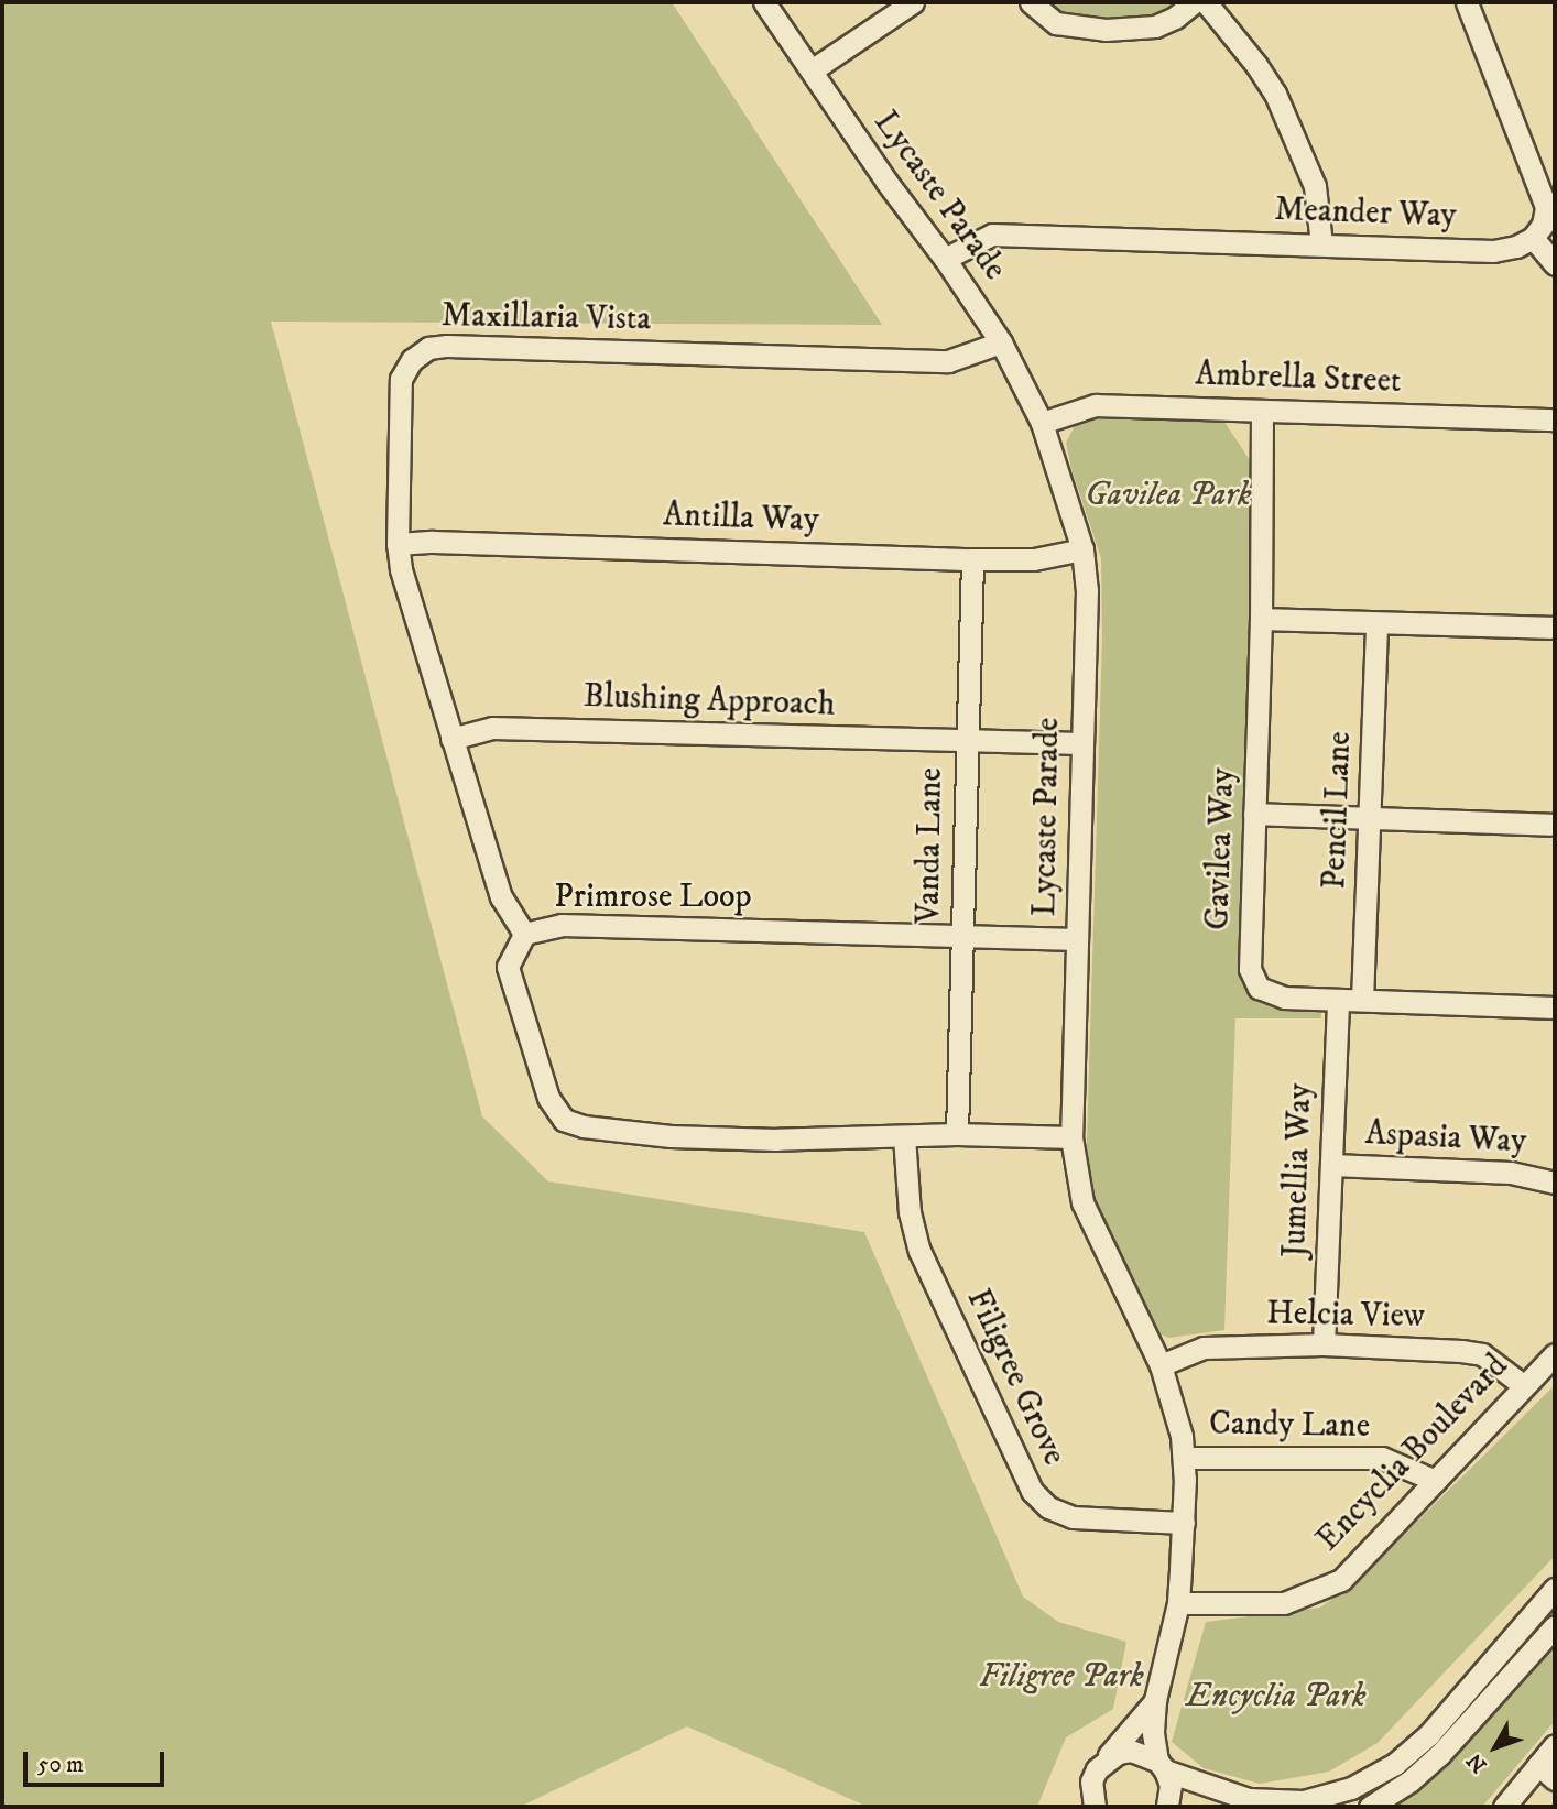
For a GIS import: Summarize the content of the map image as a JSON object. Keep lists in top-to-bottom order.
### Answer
{
  "streets": {
    "street": [
      "Lycaste Parade",
      "Meander Way",
      "Maxillaria Vista",
      "Ambrella Street",
      "Antilla Way",
      "Blushing Approach",
      "Pencil Lane",
      "Vanda Lane",
      "Gavilea Way",
      "Primrose Loop",
      "Aspasia Way",
      "Jumellia Way",
      "Helcia View",
      "Filigree Grove",
      "Candy Lane",
      "Encyclia Boulevard"
    ]
  },
  "crossings": [
    ["Lycaste Parade", "Meander Way"],
    ["Lycaste Parade", "Maxillaria Vista"],
    ["Lycaste Parade", "Ambrella Street"],
    ["Lycaste Parade", "Antilla Way"],
    ["Lycaste Parade", "Blushing Approach"],
    ["Lycaste Parade", "Primrose Loop"],
    ["Lycaste Parade", "Helcia View"],
    ["Lycaste Parade", "Filigree Grove"],
    ["Lycaste Parade", "Candy Lane"],
    ["Lycaste Parade", "Encyclia Boulevard"],
    ["Maxillaria Vista", "Antilla Way"],
    ["Maxillaria Vista", "Blushing Approach"],
    ["Maxillaria Vista", "Primrose Loop"],
    ["Ambrella Street", "Gavilea Way"],
    ["Antilla Way", "Vanda Lane"],
    ["Blushing Approach", "Vanda Lane"],
    ["Pencil Lane", "Gavilea Way"],
    ["Vanda Lane", "Primrose Loop"],
    ["Gavilea Way", "Jumellia Way"],
    ["Primrose Loop", "Filigree Grove"],
    ["Aspasia Way", "Jumellia Way"],
    ["Jumellia Way", "Helcia View"],
    ["Helcia View", "Encyclia Boulevard"],
    ["Candy Lane", "Encyclia Boulevard"]
  ],
  "parks": ["Gavilea Park", "Filigree Park", "Encyclia Park"],
  "scale_bar": "50 m",
  "north": "bottom left"
}
